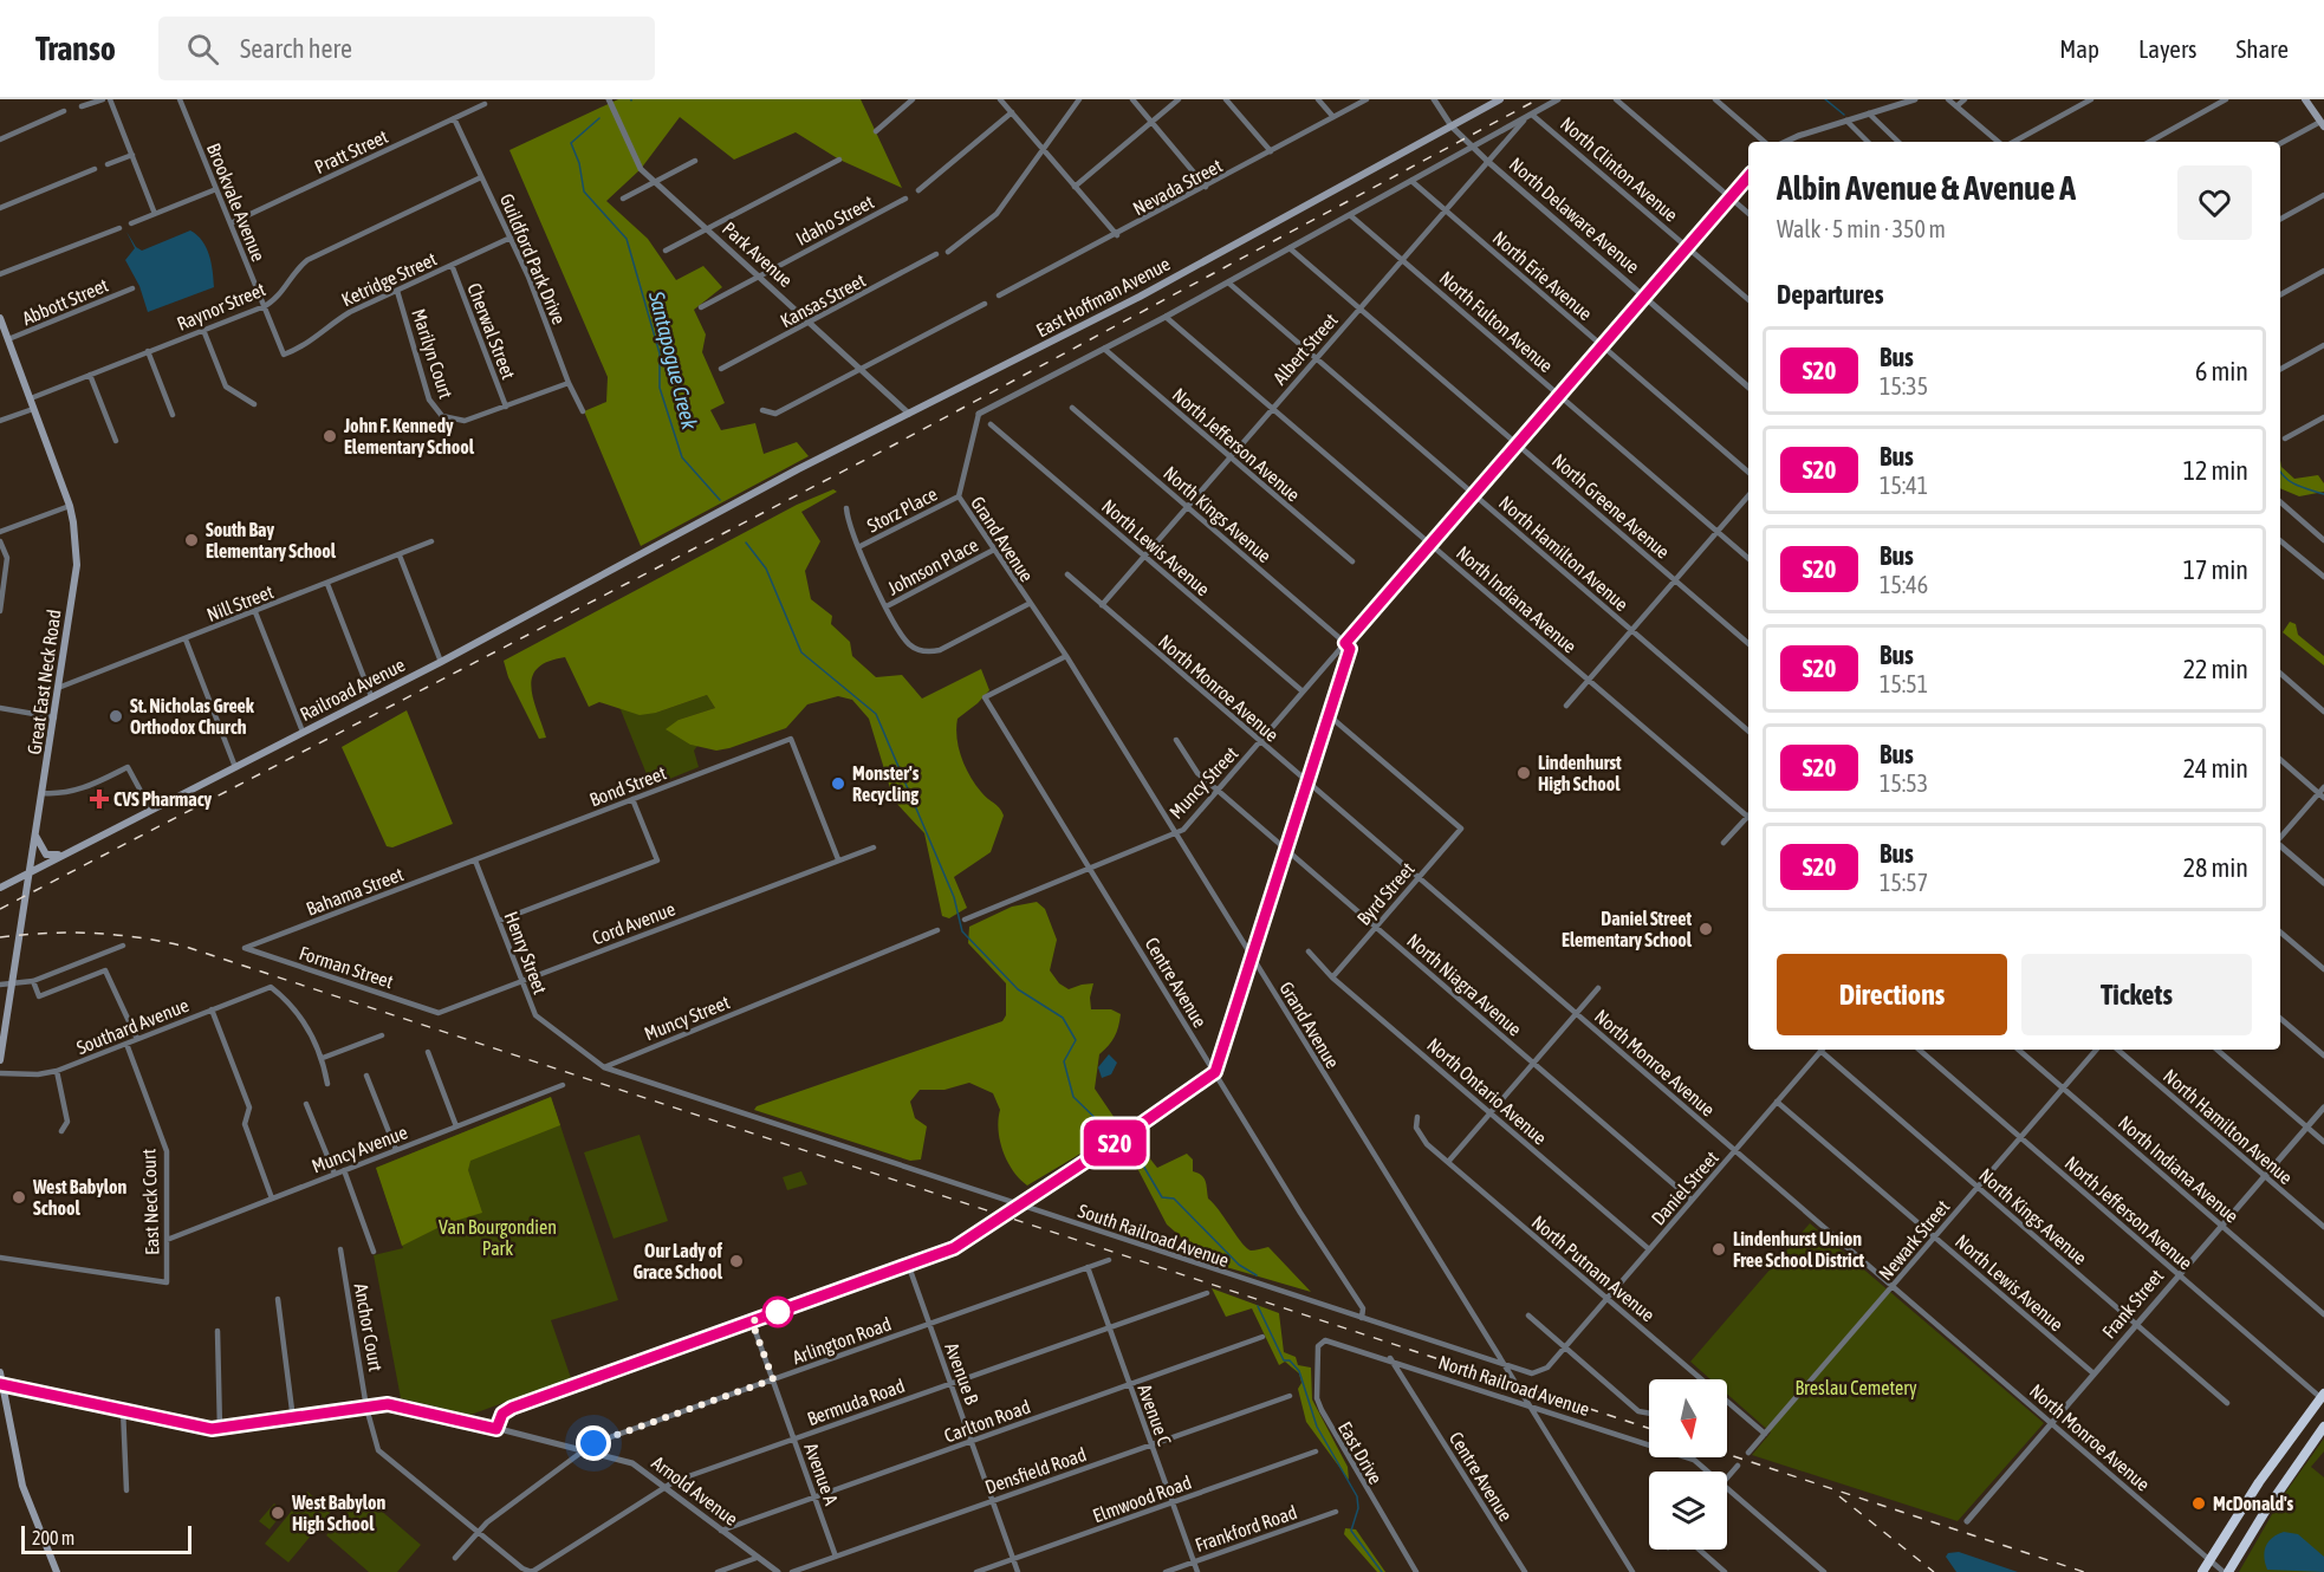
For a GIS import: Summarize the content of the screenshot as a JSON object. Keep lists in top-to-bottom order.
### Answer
{
  "streets": {
    "main road": ["East Hoffman Avenue", "Great East Neck Road", "Railroad Avenue"],
    "street": [
      "Pratt Street",
      "North Clinton Avenue",
      "Nevada Street",
      "Brookvale Avenue",
      "North Delaware Avenue",
      "Idaho Street",
      "Park Avenue",
      "Guildford Park Drive",
      "North Erie Avenue",
      "Ketridge Street",
      "Kansas Street",
      "Abbott Street",
      "Raynor Street",
      "North Fulton Avenue",
      "Cherwal Street",
      "Albert Street",
      "Marilyn Court",
      "North Jefferson Avenue",
      "North Greene Avenue",
      "Storz Place",
      "North Kings Avenue",
      "Grand Avenue",
      "North Lewis Avenue",
      "North Hamilton Avenue",
      "Johnson Place",
      "North Indiana Avenue",
      "Nill Street",
      "North Monroe Avenue",
      "Muncy Street",
      "Bond Street",
      "Bahama Street",
      "Byrd Street",
      "Cord Avenue",
      "Henry Street",
      "Forman Street",
      "Centre Avenue",
      "North Niagra Avenue",
      "Southard Avenue",
      "North Ontario Avenue",
      "Muncy Avenue",
      "Daniel Street",
      "East Neck Court",
      "South Railroad Avenue",
      "Newark Street",
      "North Putnam Avenue",
      "Frank Street",
      "Anchor Court",
      "Arlington Road",
      "Avenue B",
      "North Railroad Avenue",
      "Bermuda Road",
      "Avenue C",
      "Carlton Road",
      "East Drive",
      "Densfield Road",
      "Avenue A",
      "Arnold Avenue",
      "Elmwood Road",
      "Frankford Road"
    ]
  },
  "crossings": [
    ["Pratt Street", "Brookvale Avenue"],
    ["Pratt Street", "Guildford Park Drive"],
    ["North Clinton Avenue", "Albert Street"],
    ["Brookvale Avenue", "Ketridge Street"],
    ["Brookvale Avenue", "Raynor Street"],
    ["North Delaware Avenue", "East Hoffman Avenue"],
    ["North Delaware Avenue", "Albert Street"],
    ["Idaho Street", "Park Avenue"],
    ["Park Avenue", "East Hoffman Avenue"],
    ["Park Avenue", "Kansas Street"],
    ["Guildford Park Drive", "Ketridge Street"],
    ["Guildford Park Drive", "Raynor Street"],
    ["Guildford Park Drive", "Marilyn Court"],
    ["North Erie Avenue", "Albert Street"],
    ["Ketridge Street", "Cherwal Street"],
    ["Ketridge Street", "Marilyn Court"],
    ["East Hoffman Avenue", "Railroad Avenue"],
    ["Abbott Street", "Great East Neck Road"],
    ["Raynor Street", "Great East Neck Road"],
    ["North Fulton Avenue", "Albert Street"],
    ["Cherwal Street", "Marilyn Court"],
    ["Albert Street", "North Jefferson Avenue"],
    ["Albert Street", "North Greene Avenue"],
    ["Albert Street", "North Kings Avenue"],
    ["Albert Street", "North Lewis Avenue"],
    ["Albert Street", "North Hamilton Avenue"],
    ["Albert Street", "North Indiana Avenue"],
    ["Albert Street", "North Monroe Avenue"],
    ["North Jefferson Avenue", "Newark Street"],
    ["North Jefferson Avenue", "Frank Street"],
    ["Storz Place", "Grand Avenue"],
    ["North Kings Avenue", "Muncy Street"],
    ["North Kings Avenue", "Newark Street"],
    ["North Kings Avenue", "Frank Street"],
    ["Grand Avenue", "Johnson Place"],
    ["Grand Avenue", "Muncy Street"],
    ["Grand Avenue", "Centre Avenue"],
    ["Grand Avenue", "South Railroad Avenue"],
    ["Grand Avenue", "North Railroad Avenue"],
    ["North Lewis Avenue", "Muncy Street"],
    ["North Lewis Avenue", "Daniel Street"],
    ["North Lewis Avenue", "Newark Street"],
    ["North Lewis Avenue", "Frank Street"],
    ["North Hamilton Avenue", "Frank Street"],
    ["North Indiana Avenue", "Newark Street"],
    ["North Indiana Avenue", "Frank Street"],
    ["Nill Street", "Great East Neck Road"],
    ["Great East Neck Road", "Railroad Avenue"],
    ["North Monroe Avenue", "Muncy Street"],
    ["North Monroe Avenue", "Byrd Street"],
    ["North Monroe Avenue", "Daniel Street"],
    ["North Monroe Avenue", "Newark Street"],
    ["North Monroe Avenue", "Frank Street"],
    ["Muncy Street", "Henry Street"],
    ["Muncy Street", "Centre Avenue"],
    ["Muncy Street", "North Niagra Avenue"],
    ["Muncy Street", "South Railroad Avenue"],
    ["Bond Street", "Bahama Street"],
    ["Bond Street", "Cord Avenue"],
    ["Bond Street", "Henry Street"],
    ["Bahama Street", "Henry Street"],
    ["Bahama Street", "Forman Street"],
    ["Byrd Street", "North Niagra Avenue"],
    ["Byrd Street", "North Ontario Avenue"],
    ["Cord Avenue", "Henry Street"],
    ["Cord Avenue", "Forman Street"],
    ["Henry Street", "South Railroad Avenue"],
    ["Centre Avenue", "South Railroad Avenue"],
    ["Centre Avenue", "North Railroad Avenue"],
    ["North Niagra Avenue", "Daniel Street"],
    ["Southard Avenue", "East Neck Court"],
    ["North Ontario Avenue", "Daniel Street"],
    ["Muncy Avenue", "East Neck Court"],
    ["Daniel Street", "South Railroad Avenue"],
    ["Daniel Street", "North Putnam Avenue"],
    ["Newark Street", "North Putnam Avenue"],
    ["Anchor Court", "Arlington Road"],
    ["Anchor Court", "Bermuda Road"],
    ["Anchor Court", "Arnold Avenue"],
    ["Arlington Road", "Avenue B"],
    ["Arlington Road", "Avenue C"],
    ["Arlington Road", "Avenue A"],
    ["Arlington Road", "Arnold Avenue"],
    ["Avenue B", "Bermuda Road"],
    ["Avenue B", "Carlton Road"],
    ["Avenue B", "Densfield Road"],
    ["Avenue B", "Elmwood Road"],
    ["North Railroad Avenue", "East Drive"],
    ["Bermuda Road", "Avenue C"],
    ["Bermuda Road", "Avenue A"],
    ["Bermuda Road", "Arnold Avenue"],
    ["Avenue C", "Carlton Road"],
    ["Avenue C", "Densfield Road"],
    ["Avenue C", "Elmwood Road"],
    ["Avenue C", "Frankford Road"],
    ["Carlton Road", "Avenue A"],
    ["Carlton Road", "Arnold Avenue"],
    ["Densfield Road", "Avenue A"]
  ],
  "water": ["Santapogue Creek"],
  "parks": ["Van Bourgondien Park", "Breslau Cemetery"],
  "places": {
    "other": [
      "John F. Kennedy Elementary School",
      "South Bay Elementary School",
      "St. Nicholas Greek Orthodox Church",
      "Lindenhurst High School",
      "Monster's Recycling",
      "Daniel Street Elementary School",
      "West Babylon School",
      "Lindenhurst Union Free School District",
      "Our Lady of Grace School",
      "McDonald's",
      "West Babylon High School"
    ],
    "health": ["CVS Pharmacy"]
  },
  "lines": ["bus line S20"],
  "scale_bar": "200 m",
  "north": "bottom",
  "page": {
    "header": "Transo",
    "search": "Search here",
    "nav": ["Map", "Layers", "Share"],
    "on_map": "S20",
    "heading": [
      ["Albin Avenue & Avenue A", "Walk · 5 min · 350 m"],
      "Departures"
    ],
    "list": [
      {
        "mark": "S20",
        "name": "Bus",
        "note": "15:35",
        "value": "6 min"
      },
      {
        "mark": "S20",
        "name": "Bus",
        "note": "15:41",
        "value": "12 min"
      },
      {
        "mark": "S20",
        "name": "Bus",
        "note": "15:46",
        "value": "17 min"
      },
      {
        "mark": "S20",
        "name": "Bus",
        "note": "15:51",
        "value": "22 min"
      },
      {
        "mark": "S20",
        "name": "Bus",
        "note": "15:53",
        "value": "24 min"
      },
      {
        "mark": "S20",
        "name": "Bus",
        "note": "15:57",
        "value": "28 min"
      }
    ],
    "buttons": ["Directions", "Tickets"],
    "scale": "200 m"
  }
}
